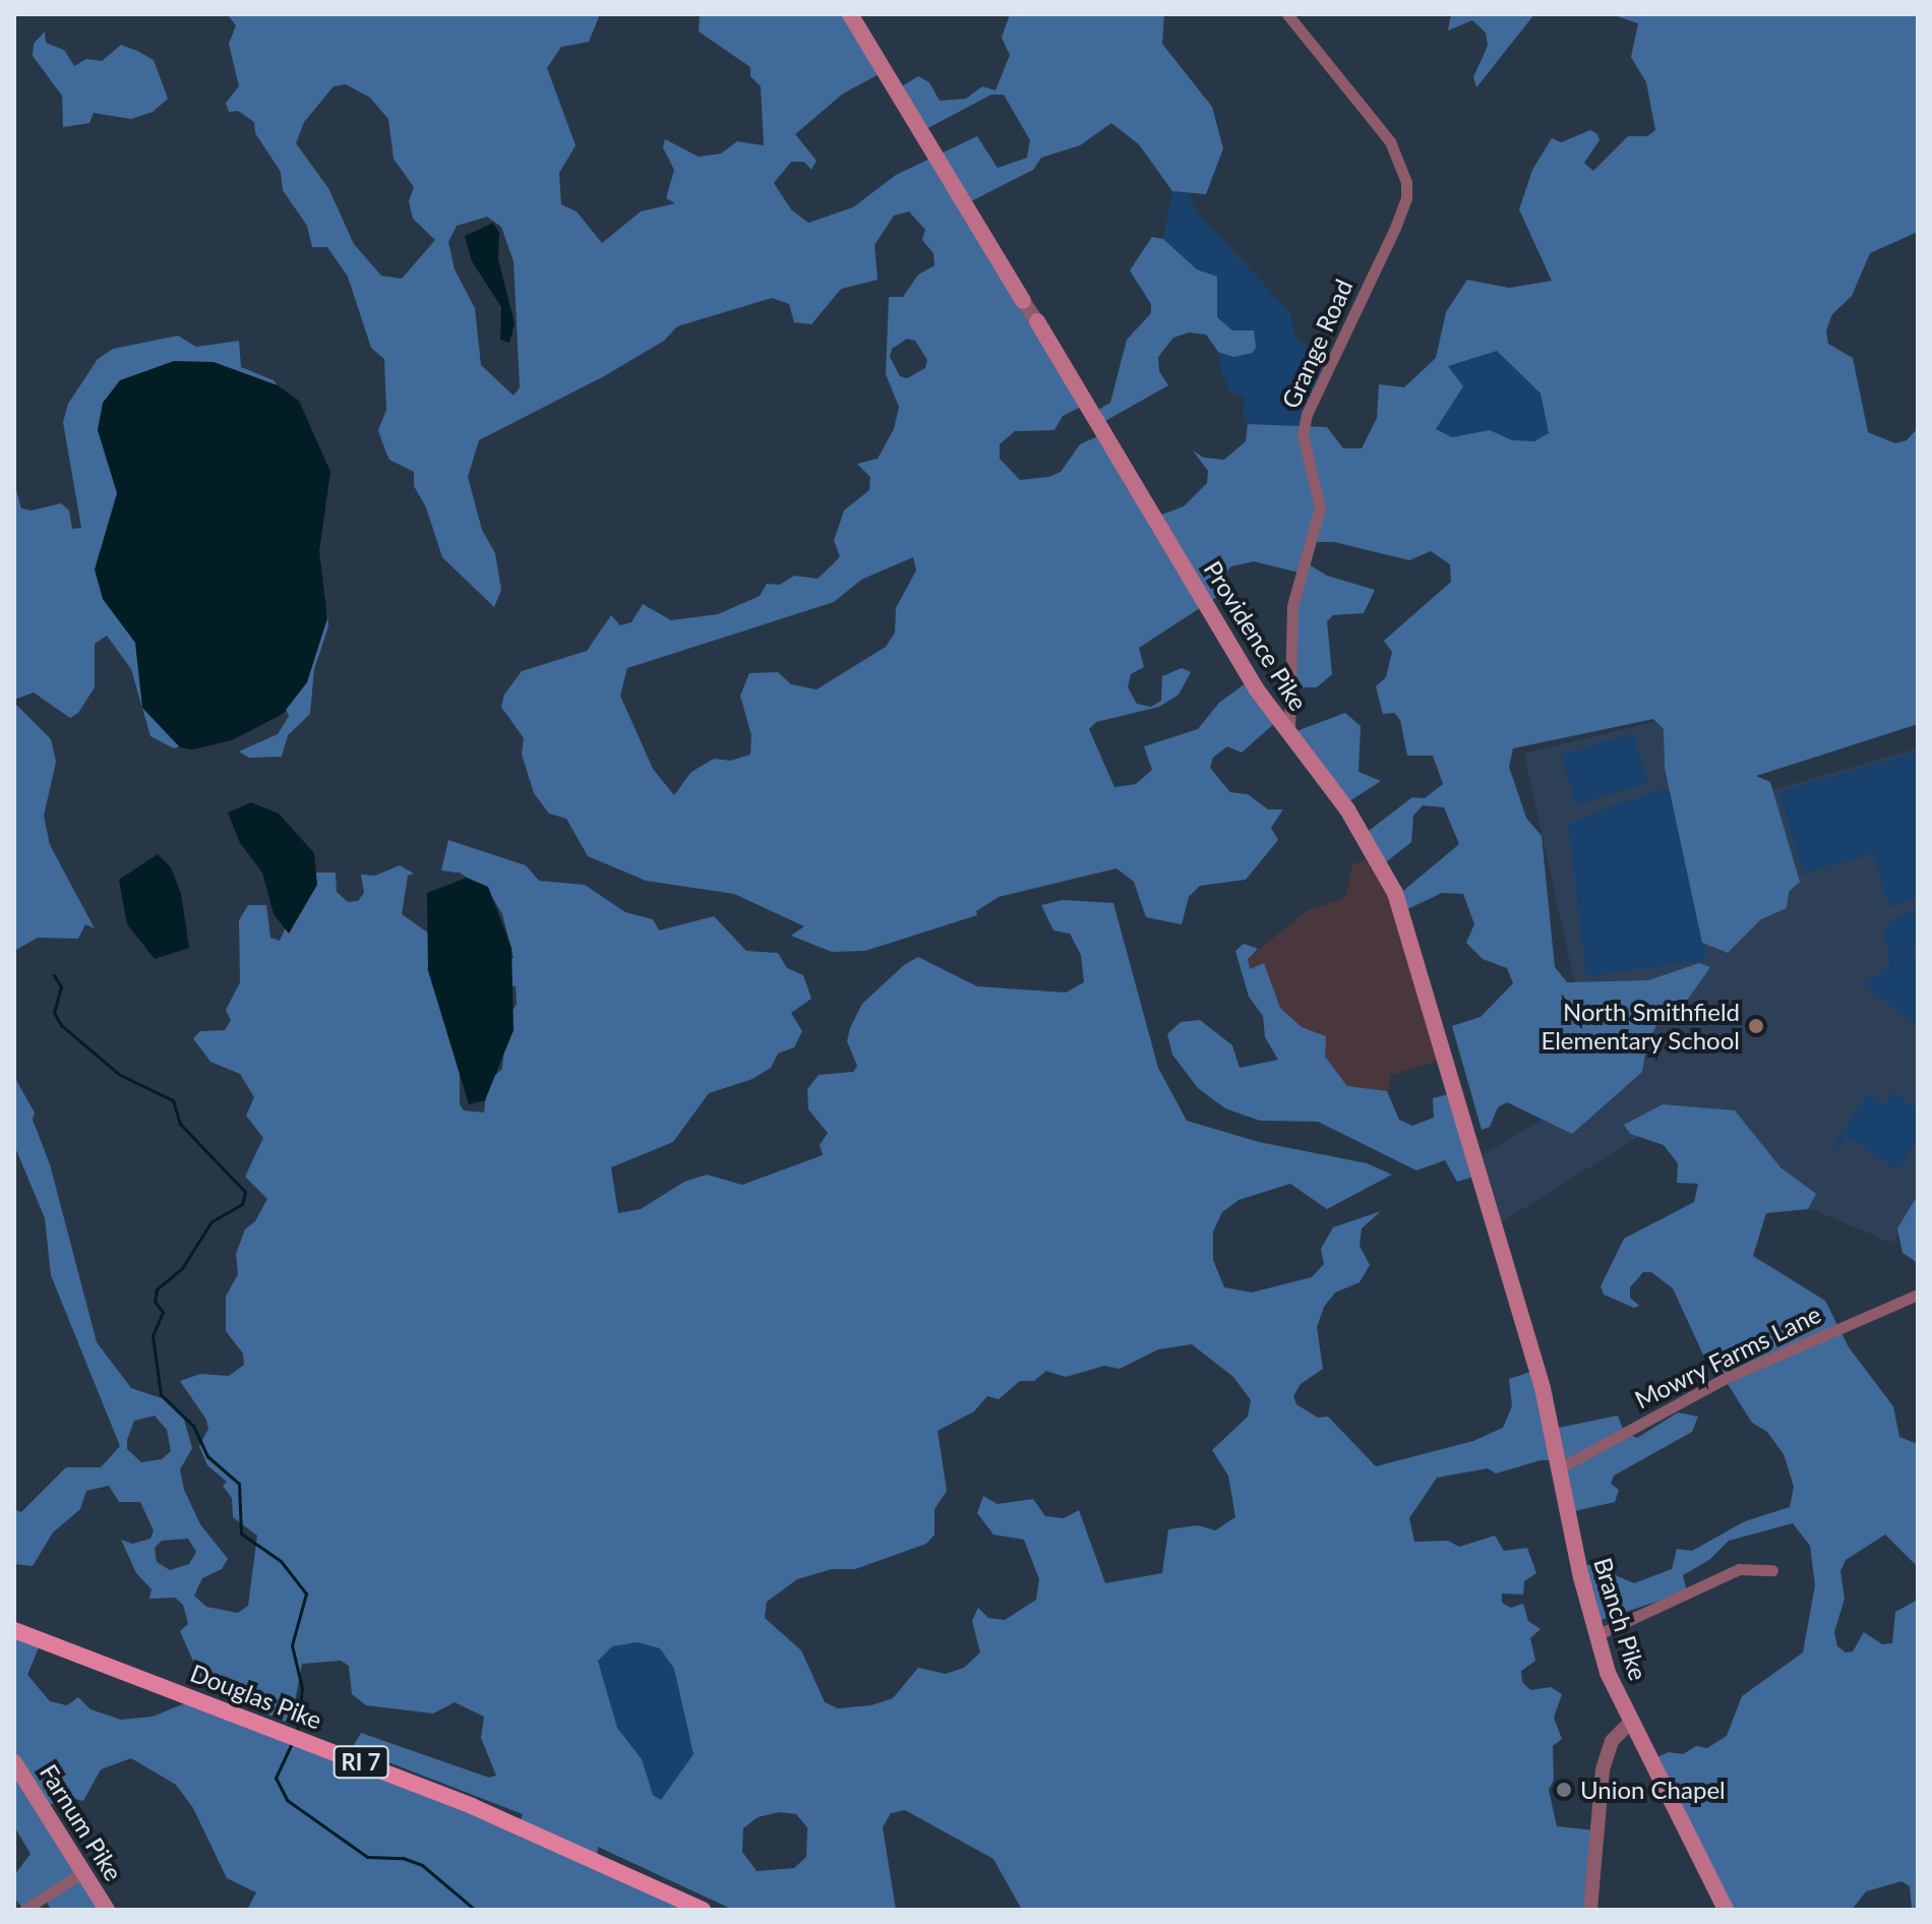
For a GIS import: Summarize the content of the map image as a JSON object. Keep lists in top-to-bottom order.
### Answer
{
  "streets": {
    "main road": [
      "Providence Pike",
      "Branch Pike",
      "Douglas Pike",
      "RI 7",
      "Farnum Pike"
    ],
    "street": ["Grange Road", "Mowry Farms Lane"]
  },
  "crossings": [
    ["Grange Road", "Providence Pike"],
    ["Providence Pike", "Branch Pike"],
    ["Mowry Farms Lane", "Branch Pike"]
  ],
  "places": ["North Smithfield Elementary School", "Union Chapel"]
}
